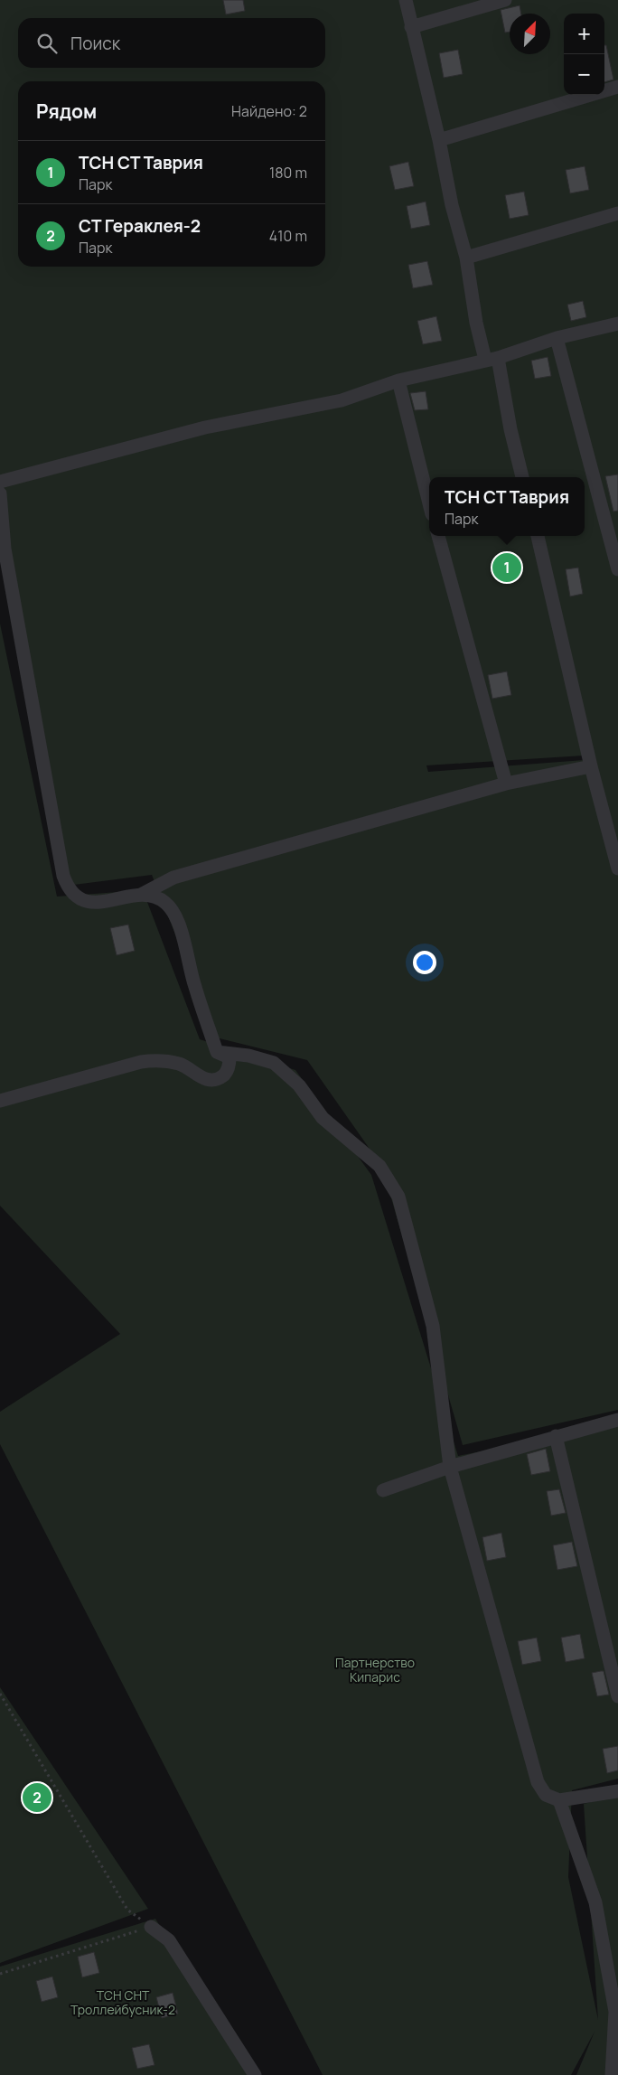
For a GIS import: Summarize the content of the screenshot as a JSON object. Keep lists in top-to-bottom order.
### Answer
{
  "parks": ["Партнерство Кипарис", "ТСН СНТ Троллейбусник-2"],
  "north": "top right",
  "page": {
    "map_buttons": ["+", "−"],
    "search": "Поиск",
    "heading": ["Рядом", "Найдено: 2"],
    "list": [
      {
        "mark": "1",
        "name": "ТСН СТ Таврия",
        "note": "Парк",
        "value": "180 m"
      },
      {
        "mark": "2",
        "name": "СТ Гераклея-2",
        "note": "Парк",
        "value": "410 m"
      }
    ],
    "popup": ["ТСН СТ Таврия", "Парк"],
    "pins": ["1", "2"]
  }
}
